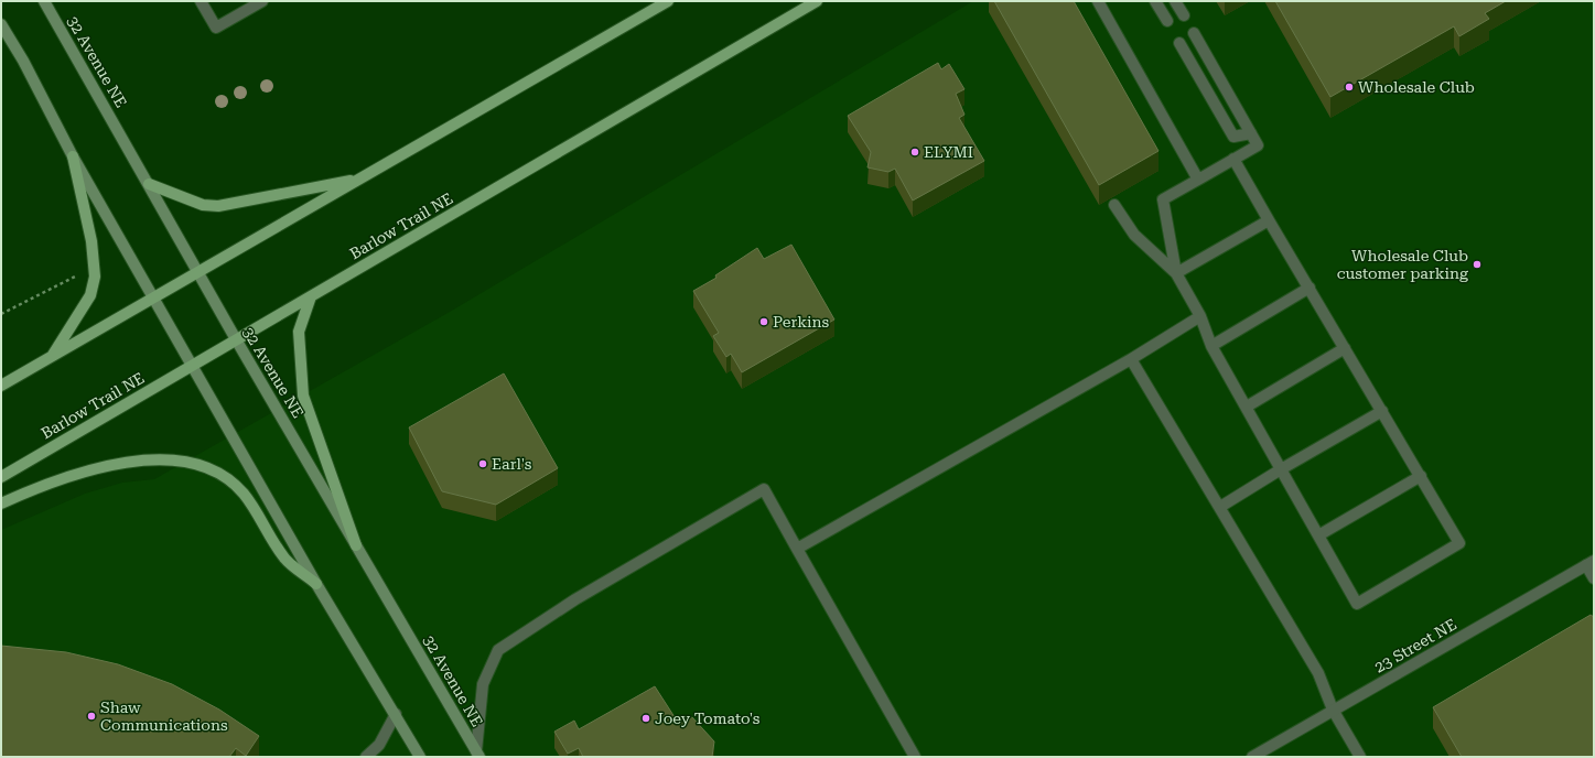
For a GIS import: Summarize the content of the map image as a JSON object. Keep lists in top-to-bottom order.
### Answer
{
  "streets": {
    "main road": ["32 Avenue NE", "Barlow Trail NE"],
    "street": ["23 Street NE"]
  },
  "crossings": [
    ["32 Avenue NE", "Barlow Trail NE"]
  ],
  "places": [
    "Wholesale Club",
    "ELYMI",
    "Wholesale Club customer parking",
    "Perkins",
    "Earl's",
    "Shaw Communications",
    "Joey Tomato's"
  ]
}
